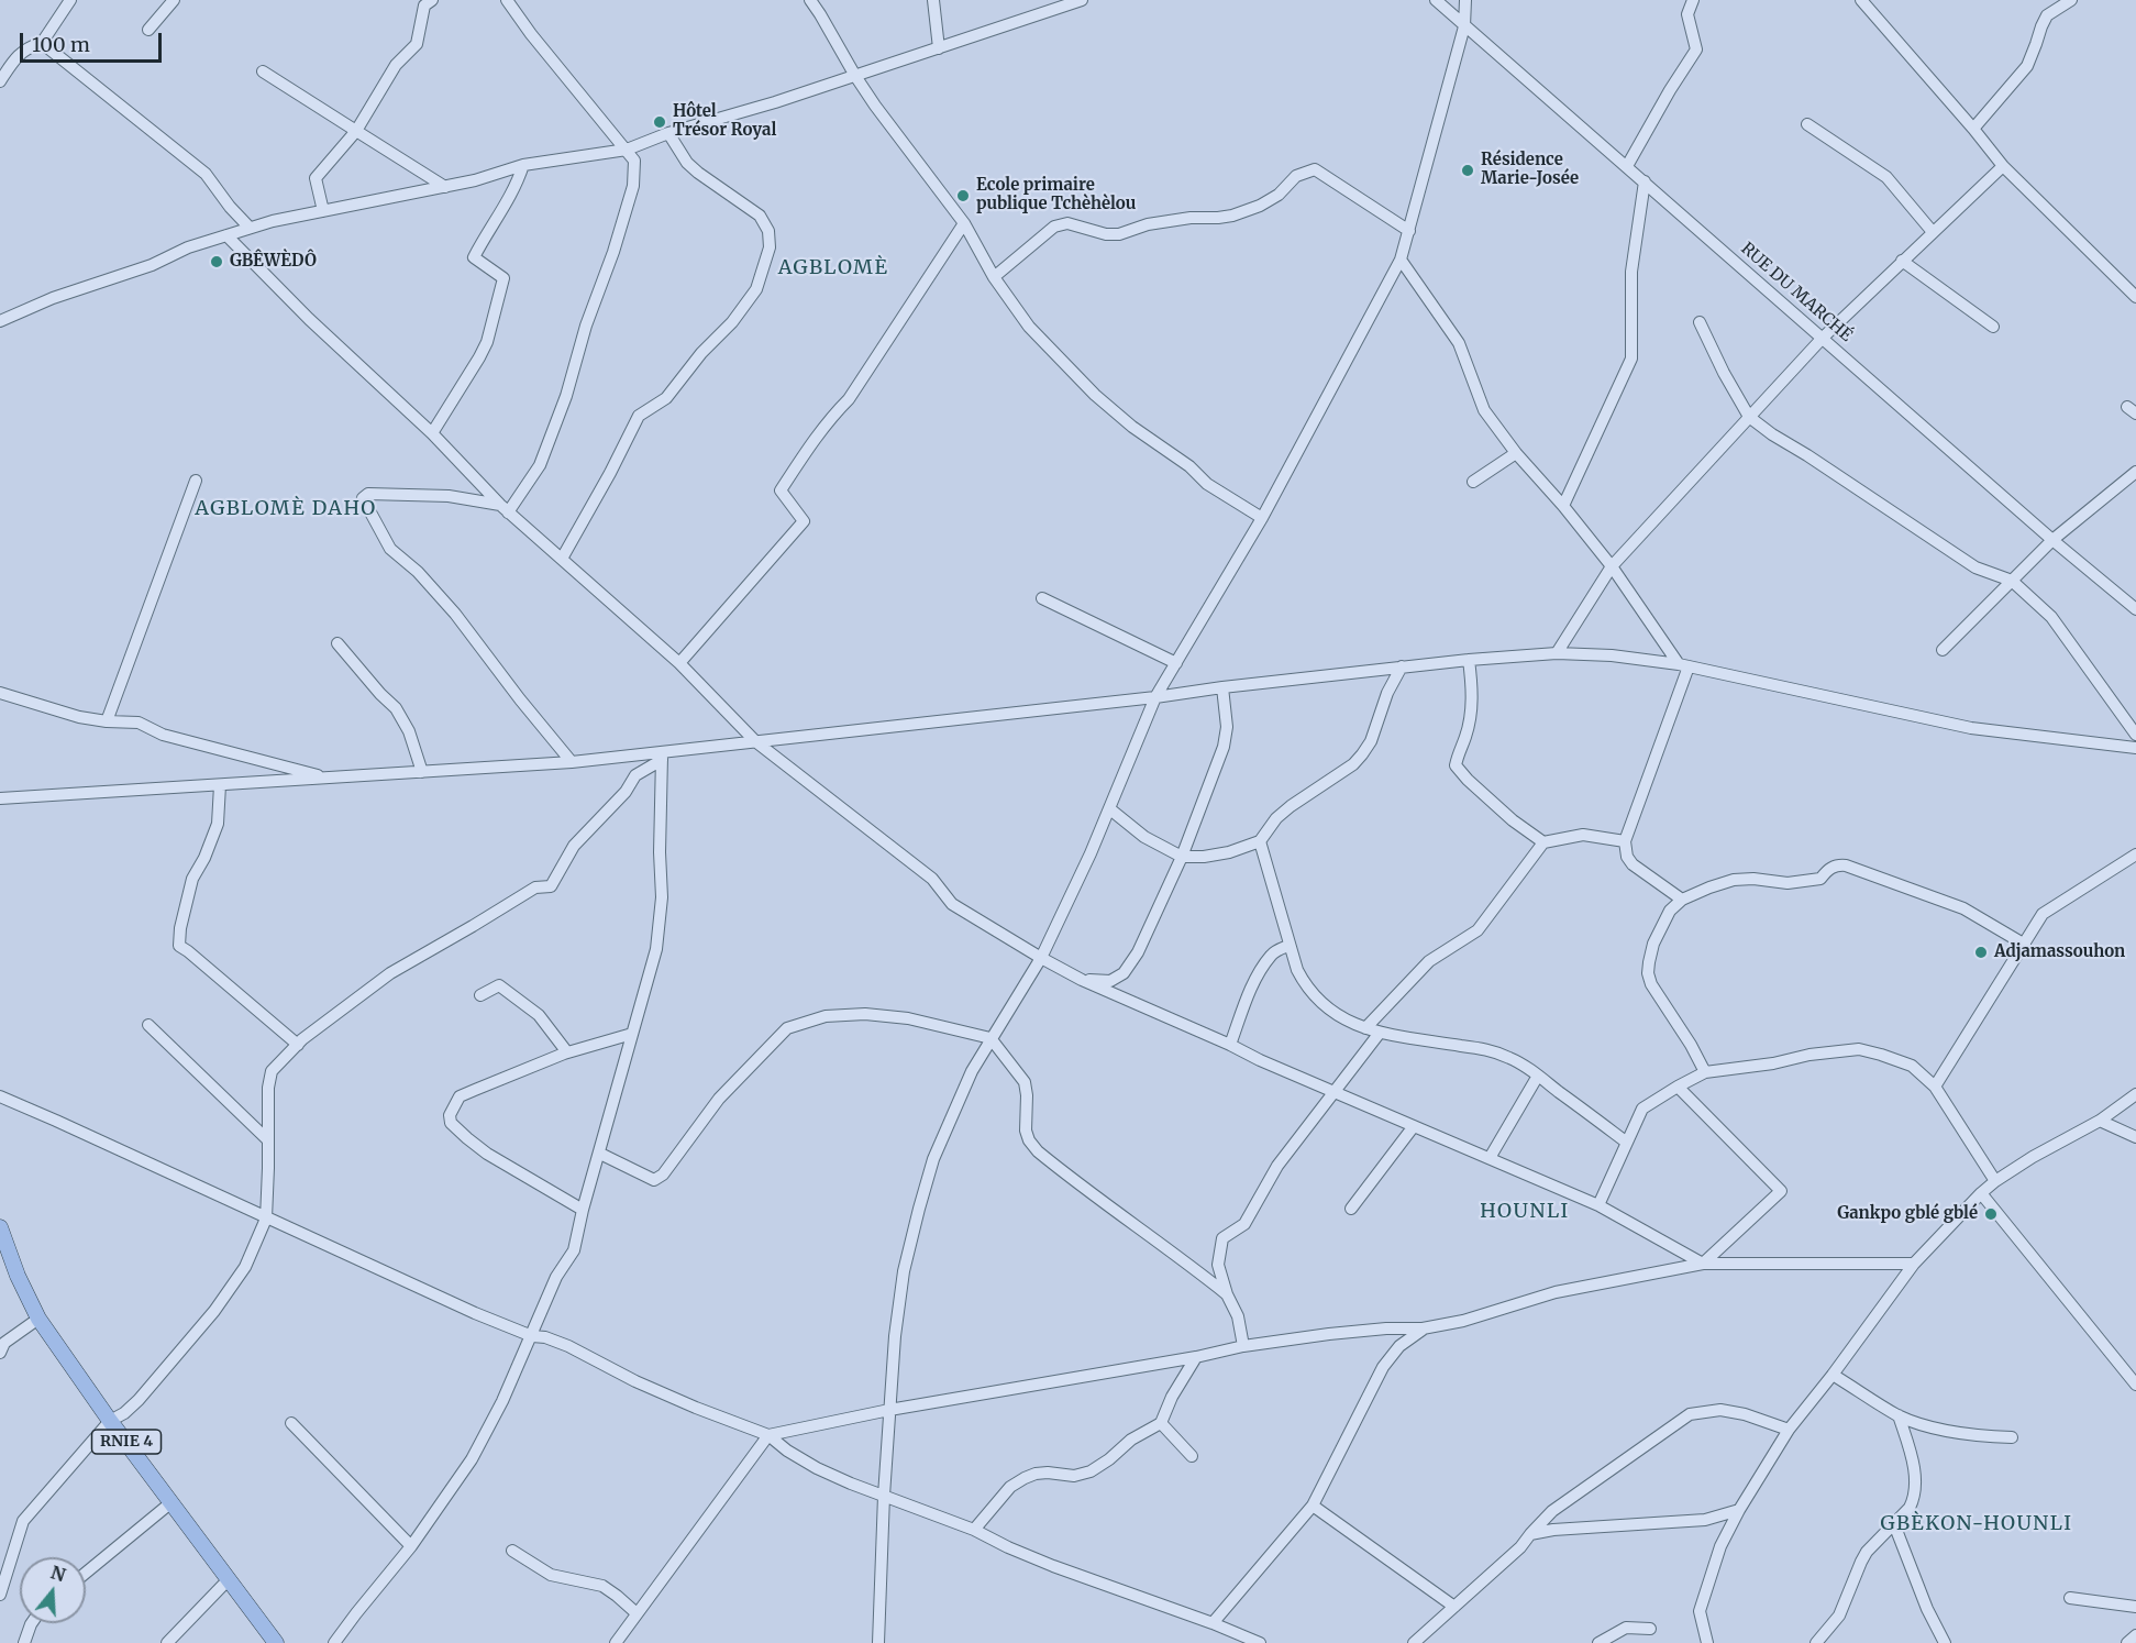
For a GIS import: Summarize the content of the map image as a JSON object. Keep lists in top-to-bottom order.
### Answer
{
  "streets": {
    "main road": ["RNIE 4"],
    "street": ["RUE DU MARCHÉ"]
  },
  "districts": [
    "AGBLOMÈ",
    "AGBLOMÈ DAHO",
    "HOUNLI",
    "GBÈKON-HOUNLI"
  ],
  "places": [
    "Hôtel Trésor Royal",
    "Résidence Marie-Josée",
    "Ecole primaire publique Tchèhèlou",
    "GBÊWÈDÔ",
    "Adjamassouhon",
    "Gankpo gblé gblé"
  ],
  "scale_bar": "100 m",
  "north": "top"
}
